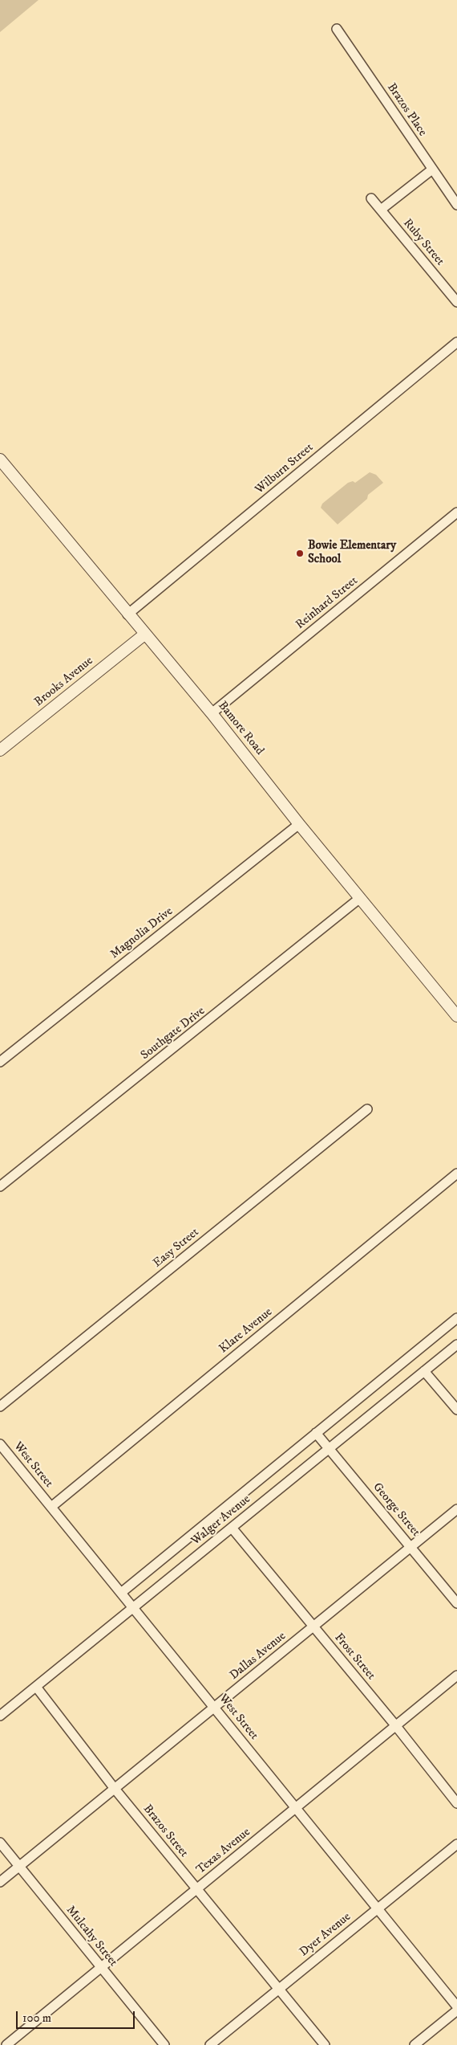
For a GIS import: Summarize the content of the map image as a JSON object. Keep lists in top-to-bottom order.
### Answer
{
  "streets": {
    "street": [
      "Brazos Place",
      "Ruby Street",
      "Wilburn Street",
      "Reinhard Street",
      "Brooks Avenue",
      "Bamore Road",
      "Magnolia Drive",
      "Southgate Drive",
      "Easy Street",
      "Klare Avenue",
      "West Street",
      "George Street",
      "Walger Avenue",
      "Dallas Avenue",
      "Frost Street",
      "Brazos Street",
      "Texas Avenue",
      "Dyer Avenue",
      "Mulcahy Street"
    ]
  },
  "crossings": [
    ["Wilburn Street", "Bamore Road"],
    ["Reinhard Street", "Bamore Road"],
    ["Brooks Avenue", "Bamore Road"],
    ["Bamore Road", "Magnolia Drive"],
    ["Bamore Road", "Southgate Drive"],
    ["Klare Avenue", "West Street"],
    ["West Street", "Walger Avenue"],
    ["West Street", "Dallas Avenue"],
    ["West Street", "Texas Avenue"],
    ["West Street", "Dyer Avenue"],
    ["George Street", "Walger Avenue"],
    ["George Street", "Dallas Avenue"],
    ["Walger Avenue", "Frost Street"],
    ["Walger Avenue", "Brazos Street"],
    ["Dallas Avenue", "Frost Street"],
    ["Dallas Avenue", "Brazos Street"],
    ["Dallas Avenue", "Mulcahy Street"],
    ["Frost Street", "Texas Avenue"],
    ["Brazos Street", "Texas Avenue"],
    ["Brazos Street", "Dyer Avenue"],
    ["Texas Avenue", "Mulcahy Street"]
  ],
  "places": ["Bowie Elementary School"],
  "scale_bar": "100 m"
}
